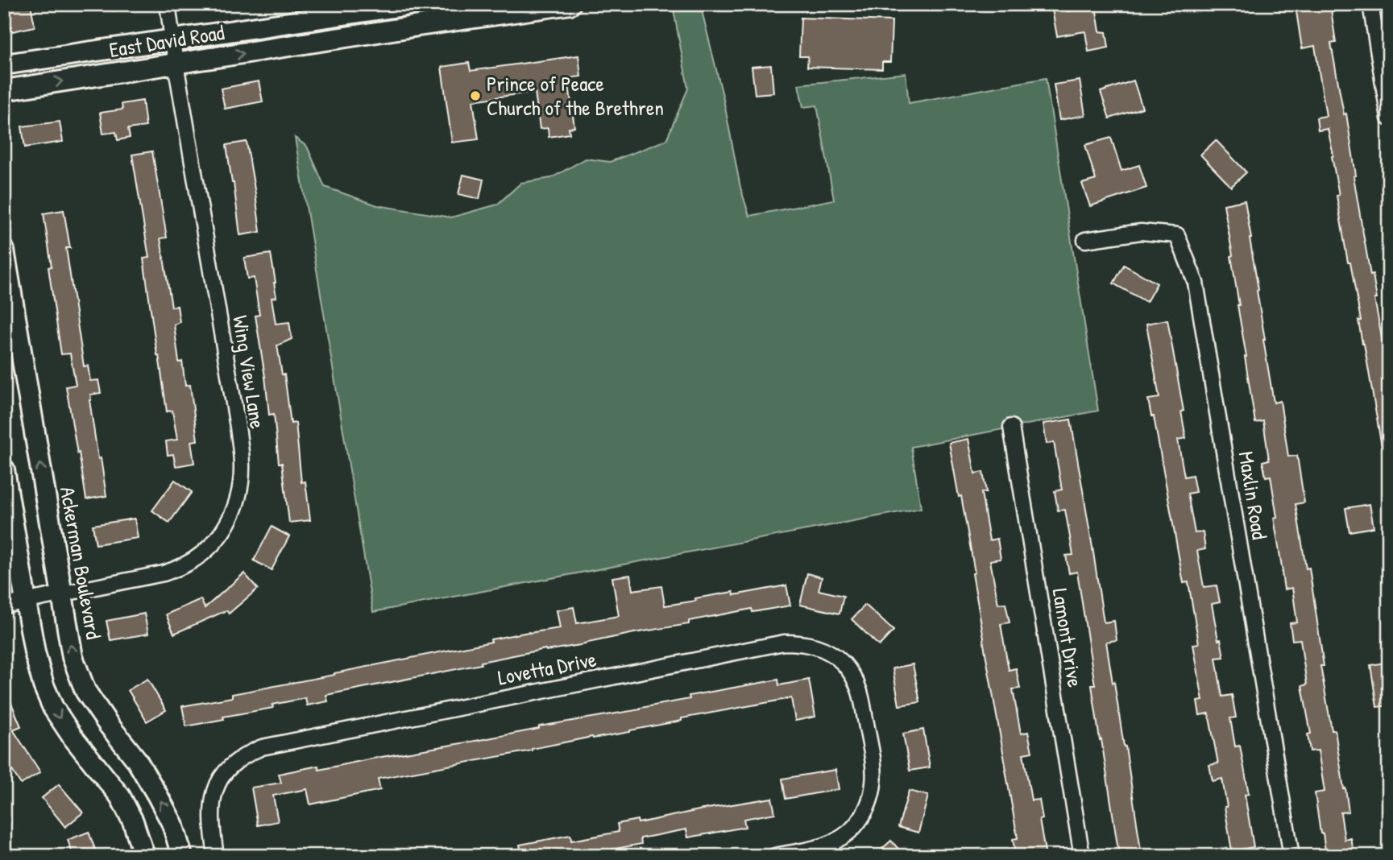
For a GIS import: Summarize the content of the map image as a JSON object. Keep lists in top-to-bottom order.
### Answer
{
  "streets": {
    "street": [
      "East David Road",
      "Wing View Lane",
      "Maxlin Road",
      "Ackerman Boulevard",
      "Lamont Drive",
      "Lovetta Drive"
    ]
  },
  "crossings": [
    ["East David Road", "Wing View Lane"],
    ["Wing View Lane", "Ackerman Boulevard"]
  ],
  "places": ["Prince of Peace Church of the Brethren"]
}
